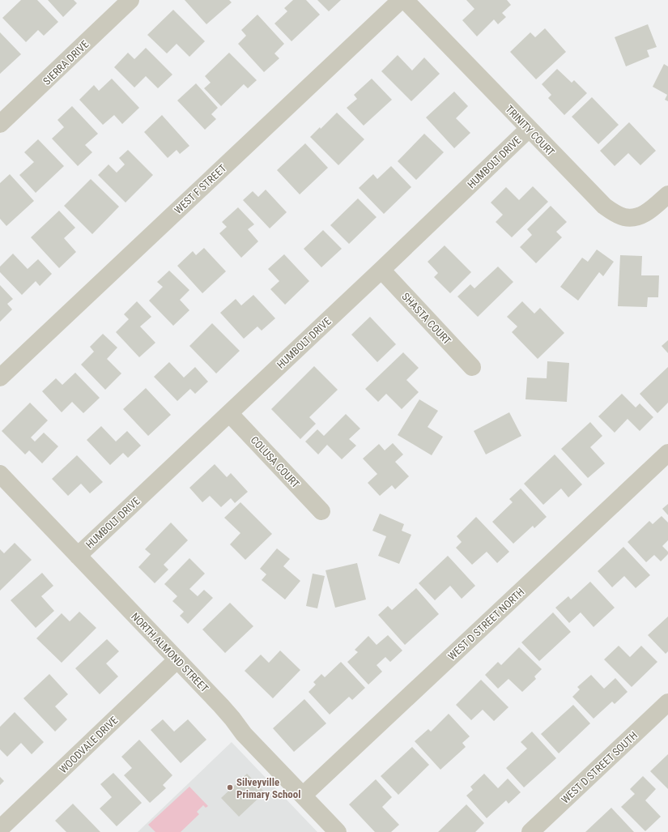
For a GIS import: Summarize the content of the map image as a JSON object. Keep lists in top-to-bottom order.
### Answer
{
  "streets": {
    "street": [
      "SIERRA DRIVE",
      "TRINITY COURT",
      "HUMBOLT DRIVE",
      "WEST F STREET",
      "SHASTA COURT",
      "COLUSA COURT",
      "WEST D STREET NORTH",
      "NORTH ALMOND STREET",
      "WOODVALE DRIVE",
      "WEST D STREET SOUTH"
    ]
  },
  "crossings": [
    ["TRINITY COURT", "HUMBOLT DRIVE"],
    ["HUMBOLT DRIVE", "SHASTA COURT"],
    ["HUMBOLT DRIVE", "COLUSA COURT"],
    ["HUMBOLT DRIVE", "NORTH ALMOND STREET"],
    ["WEST D STREET NORTH", "NORTH ALMOND STREET"],
    ["NORTH ALMOND STREET", "WOODVALE DRIVE"]
  ],
  "places": ["Silveyville Primary School"]
}
